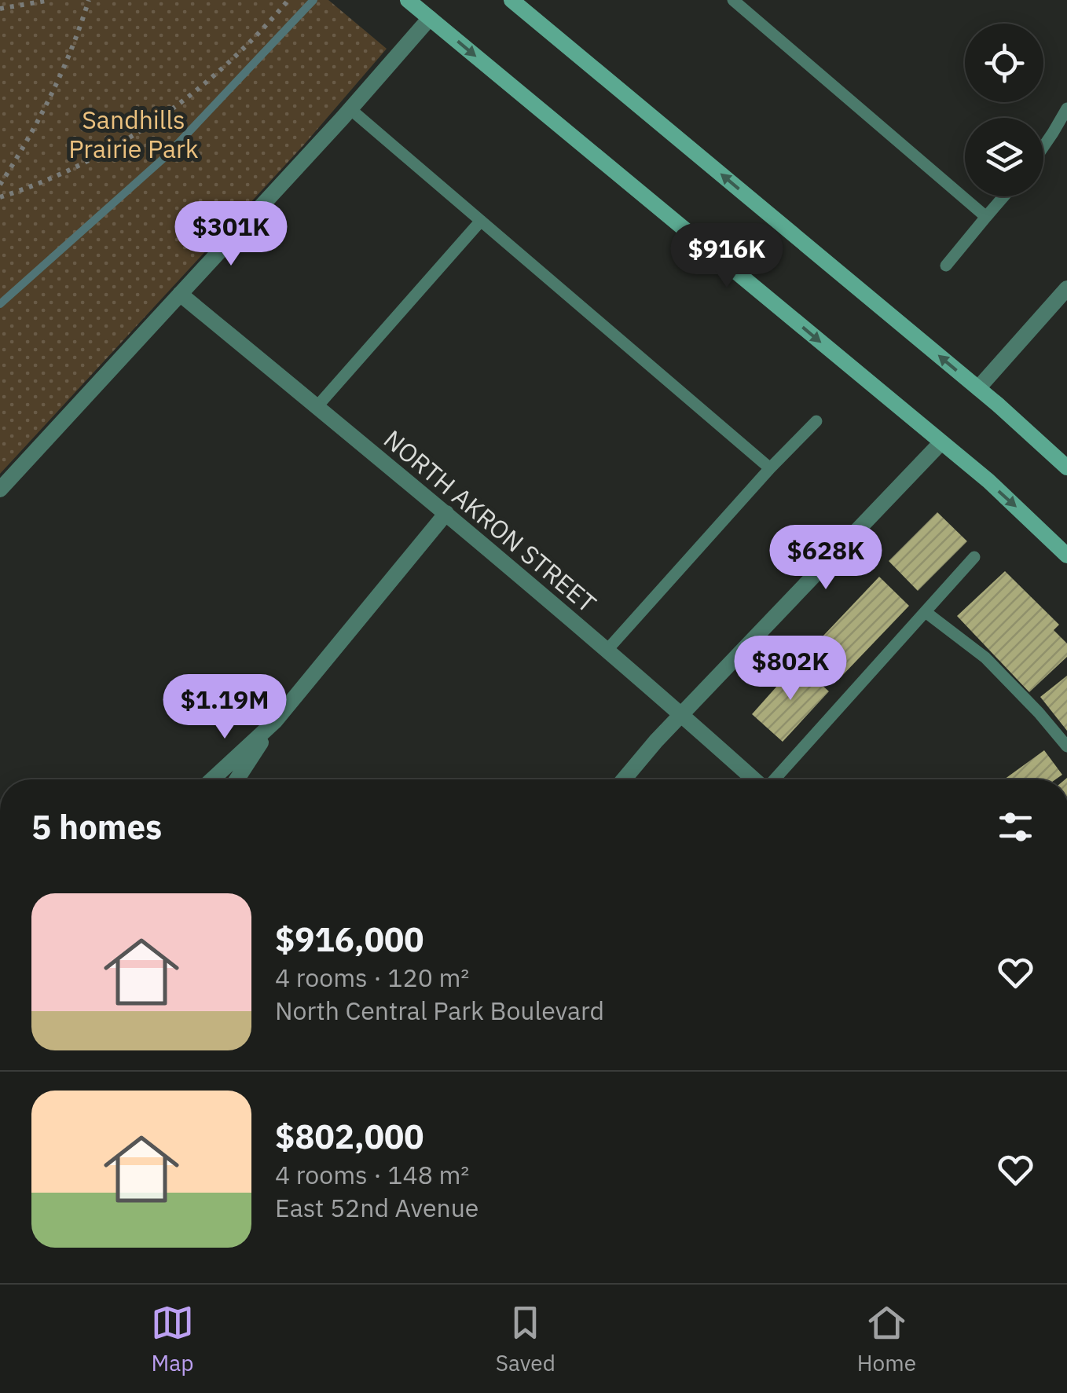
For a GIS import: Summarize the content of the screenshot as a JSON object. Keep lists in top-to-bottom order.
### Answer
{
  "streets": {
    "street": ["NORTH AKRON STREET"]
  },
  "parks": ["Sandhills Prairie Park"],
  "page": {
    "price": [
      "$301K",
      "$916K",
      "$628K",
      "$802K",
      "$1.19M"
    ],
    "heading": "5 homes",
    "list": [
      {
        "name": "$916,000",
        "note": "4 rooms · 120 m² · North Central Park Boulevard"
      },
      {
        "name": "$802,000",
        "note": "4 rooms · 148 m² · East 52nd Avenue"
      }
    ],
    "tabs": ["Map", "Saved", "Home"]
  }
}
